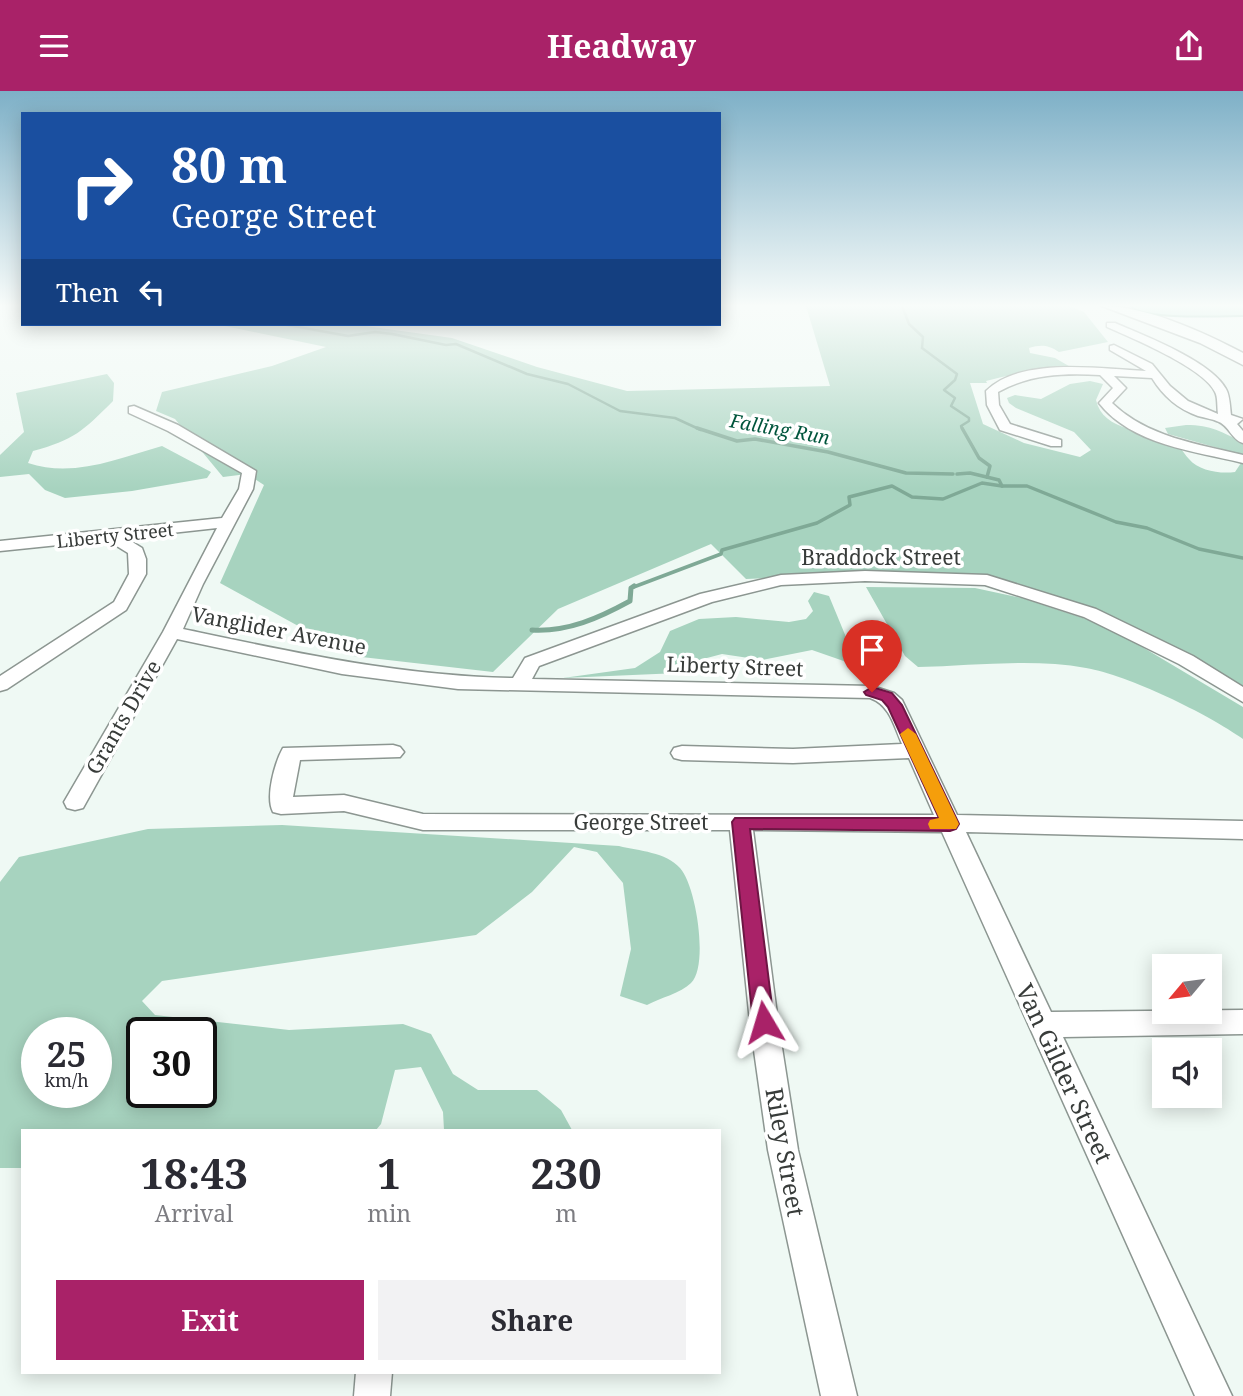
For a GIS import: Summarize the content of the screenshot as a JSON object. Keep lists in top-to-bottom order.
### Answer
{
  "streets": {
    "street": [
      "Liberty Street",
      "Braddock Street",
      "Vanglider Avenue",
      "Grants Drive",
      "George Street",
      "Van Gilder Street",
      "Riley Street"
    ]
  },
  "crossings": [
    ["Liberty Street", "Braddock Street"],
    ["Liberty Street", "Vanglider Avenue"],
    ["Liberty Street", "Van Gilder Street"],
    ["Braddock Street", "Vanglider Avenue"],
    ["Vanglider Avenue", "Grants Drive"],
    ["George Street", "Van Gilder Street"],
    ["George Street", "Riley Street"]
  ],
  "water": ["Falling Run"],
  "north": "bottom left",
  "page": {
    "header": "Headway",
    "turn": ["80 m", "George Street"],
    "then": "Then",
    "speed": "25 km/h",
    "limit": "30",
    "eta": [
      "18:43",
      "Arrival",
      "1",
      "min",
      "230",
      "m"
    ],
    "buttons": ["Exit", "Share"]
  }
}
